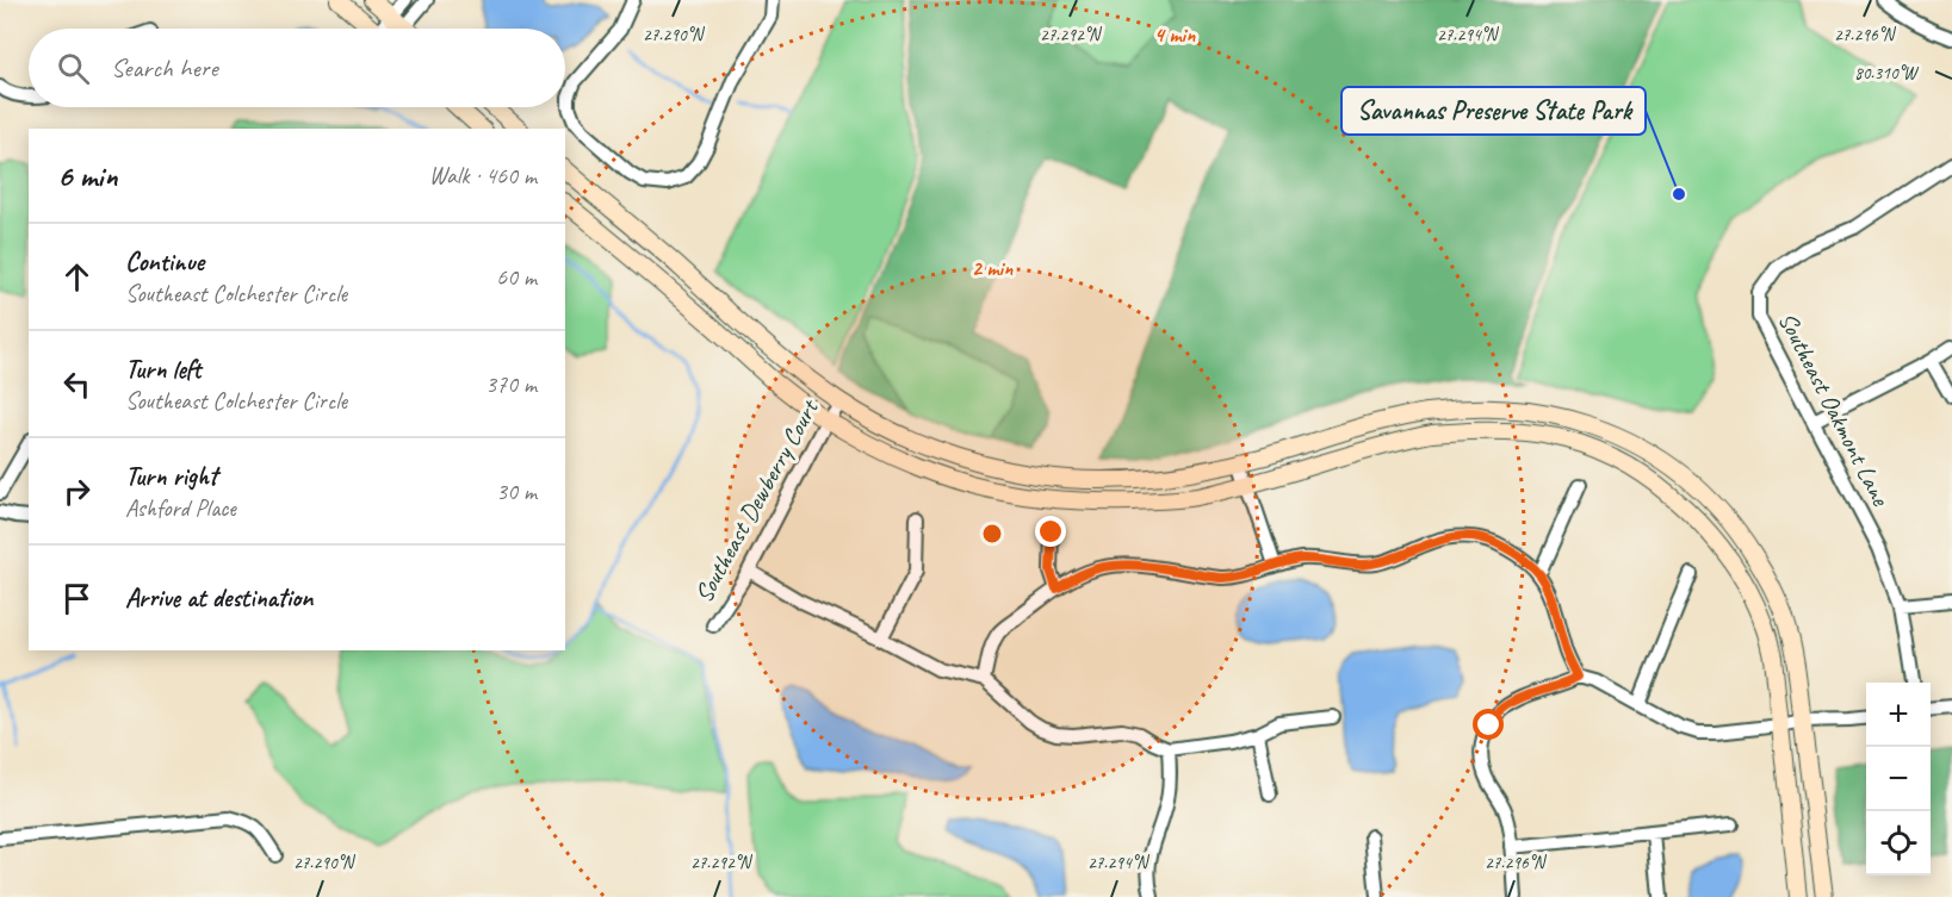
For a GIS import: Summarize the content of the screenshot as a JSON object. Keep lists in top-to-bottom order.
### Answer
{
  "streets": {
    "street": ["Southeast Oakmont Lane", "Southeast Dewberry Court"]
  },
  "places": ["Savannas Preserve State Park"],
  "page": {
    "search": "Search here",
    "heading": ["6 min", "Walk · 460 m"],
    "list": [
      ["Continue", "Southeast Colchester Circle", "60 m"],
      ["Turn left", "Southeast Colchester Circle", "370 m"],
      ["Turn right", "Ashford Place", "30 m"],
      "Arrive at destination"
    ],
    "map_buttons": ["+", "−"]
  },
  "coordinates": [
    "27.290°N",
    "27.294°N",
    "27.292°N",
    "27.296°N",
    "80.310°W"
  ],
  "rings": ["4 min", "2 min"]
}
